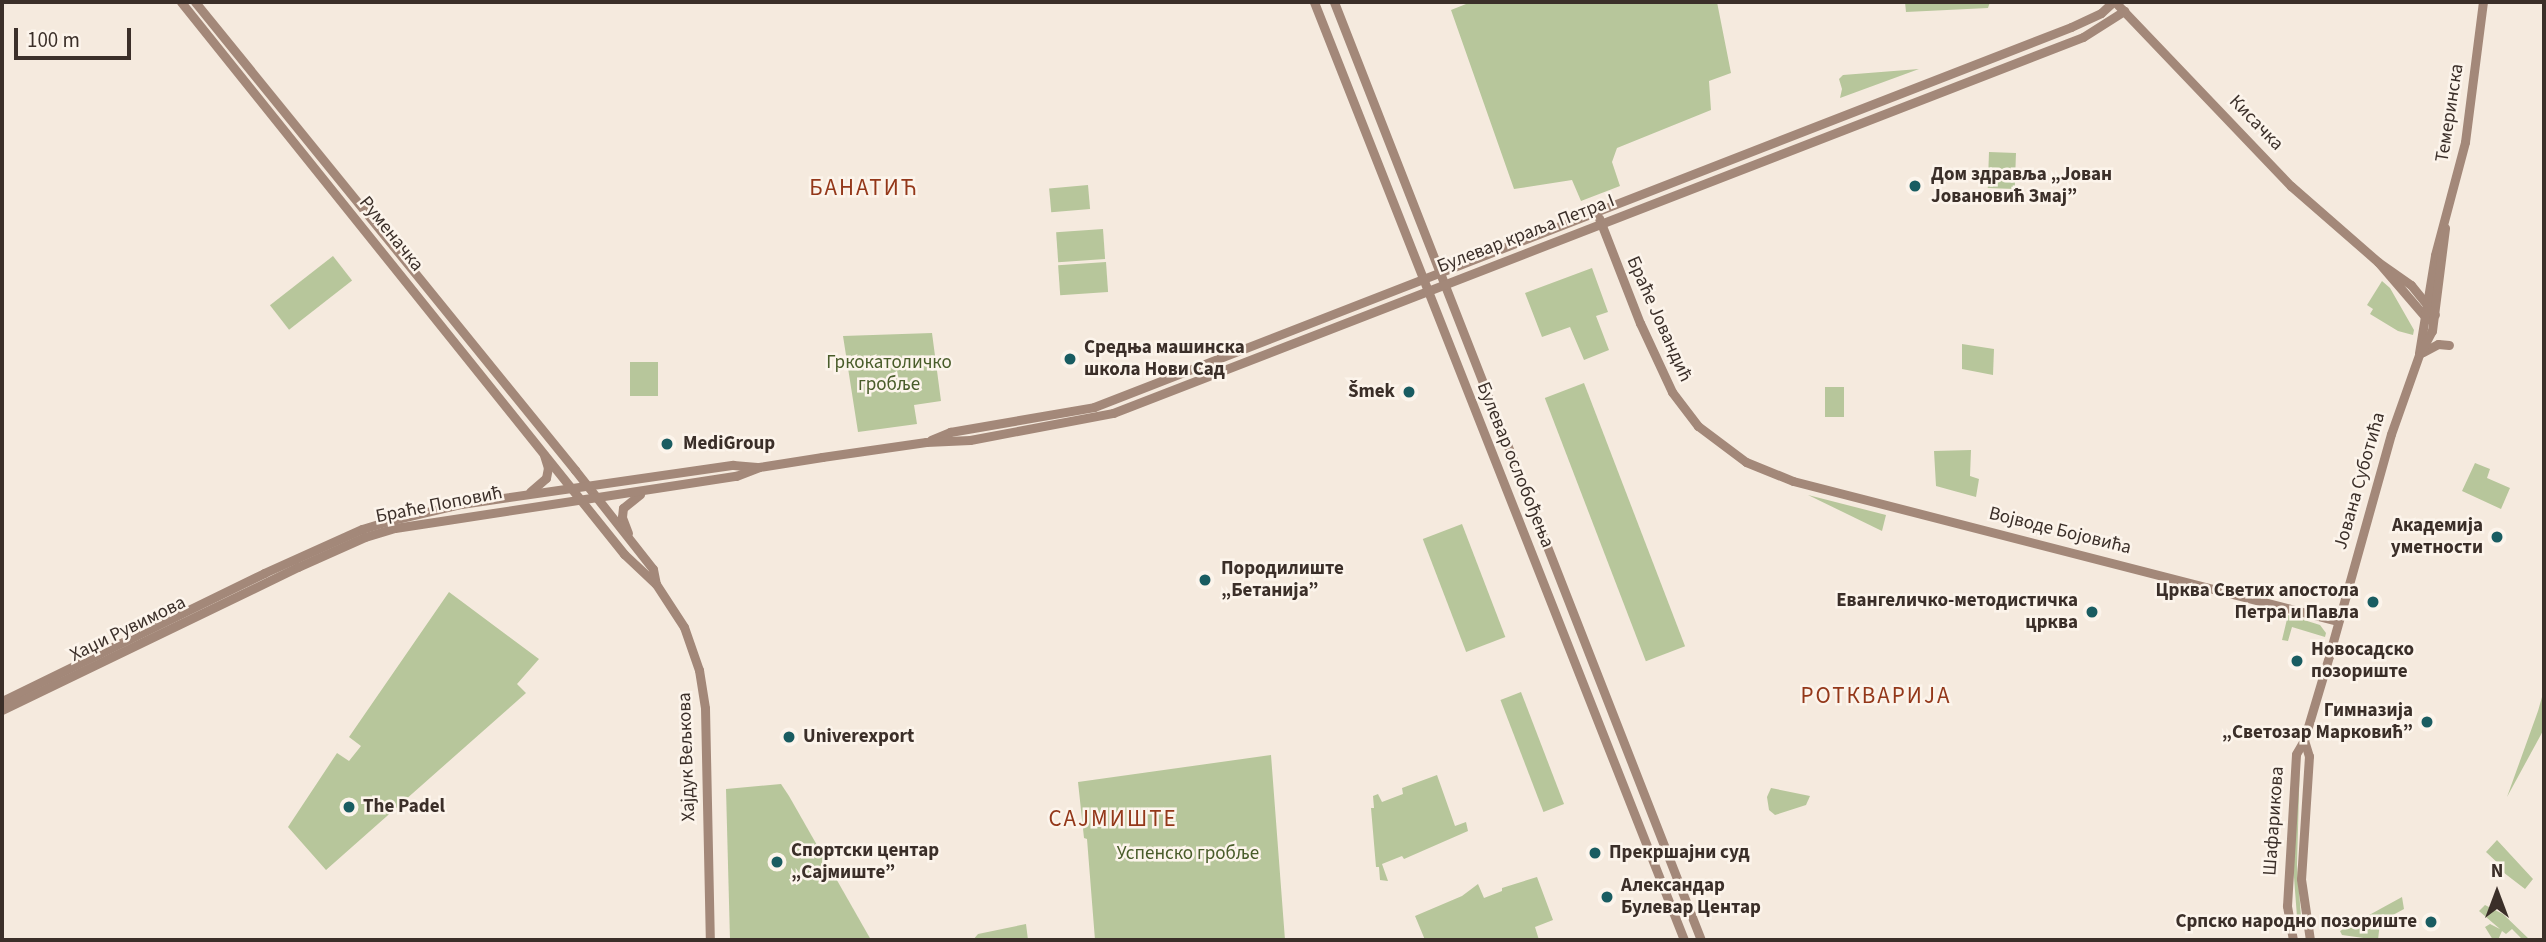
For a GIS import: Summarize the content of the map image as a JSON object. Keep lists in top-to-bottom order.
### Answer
{
  "streets": {
    "street": [
      "Темеринска",
      "Кисачка",
      "Руменачка",
      "Булевар краља Петра I",
      "Браће Јовандић",
      "Булевар ослобођења",
      "Јована Суботића",
      "Браће Поповић",
      "Војводе Бојовића",
      "Хаџи Рувимова",
      "Хајдук Вељкова",
      "Шафарикова"
    ]
  },
  "crossings": [
    ["Темеринска", "Кисачка"],
    ["Темеринска", "Јована Суботића"],
    ["Кисачка", "Булевар краља Петра I"],
    ["Кисачка", "Јована Суботића"],
    ["Руменачка", "Булевар краља Петра I"],
    ["Руменачка", "Браће Поповић"],
    ["Руменачка", "Хајдук Вељкова"],
    ["Булевар краља Петра I", "Браће Јовандић"],
    ["Булевар краља Петра I", "Булевар ослобођења"],
    ["Булевар краља Петра I", "Браће Поповић"],
    ["Булевар краља Петра I", "Хајдук Вељкова"],
    ["Браће Јовандић", "Војводе Бојовића"],
    ["Јована Суботића", "Војводе Бојовића"],
    ["Јована Суботића", "Шафарикова"],
    ["Браће Поповић", "Хаџи Рувимова"],
    ["Браће Поповић", "Хајдук Вељкова"]
  ],
  "districts": ["БАНАТИЋ", "РОТКВАРИЈА", "САЈМИШТЕ"],
  "parks": ["Гркокатоличко гробље", "Успенско гробље"],
  "places": [
    "Дом здравља „Јован Јовановић Змај”",
    "Средња машинска школа Нови Сад",
    "Šmek",
    "MediGroup",
    "Академија уметности",
    "Породилиште „Бетанија”",
    "Црква Светих апостола Петра и Павла",
    "Евангеличко-методистичка црква",
    "Новосадско позориште",
    "Гимназија „Светозар Марковић”",
    "Univerexport",
    "The Padel",
    "Прекршајни суд",
    "Спортски центар „Сајмиште”",
    "Александар Булевар Центар",
    "Српско народно позориште"
  ],
  "scale_bar": "100 m",
  "north": "top"
}
